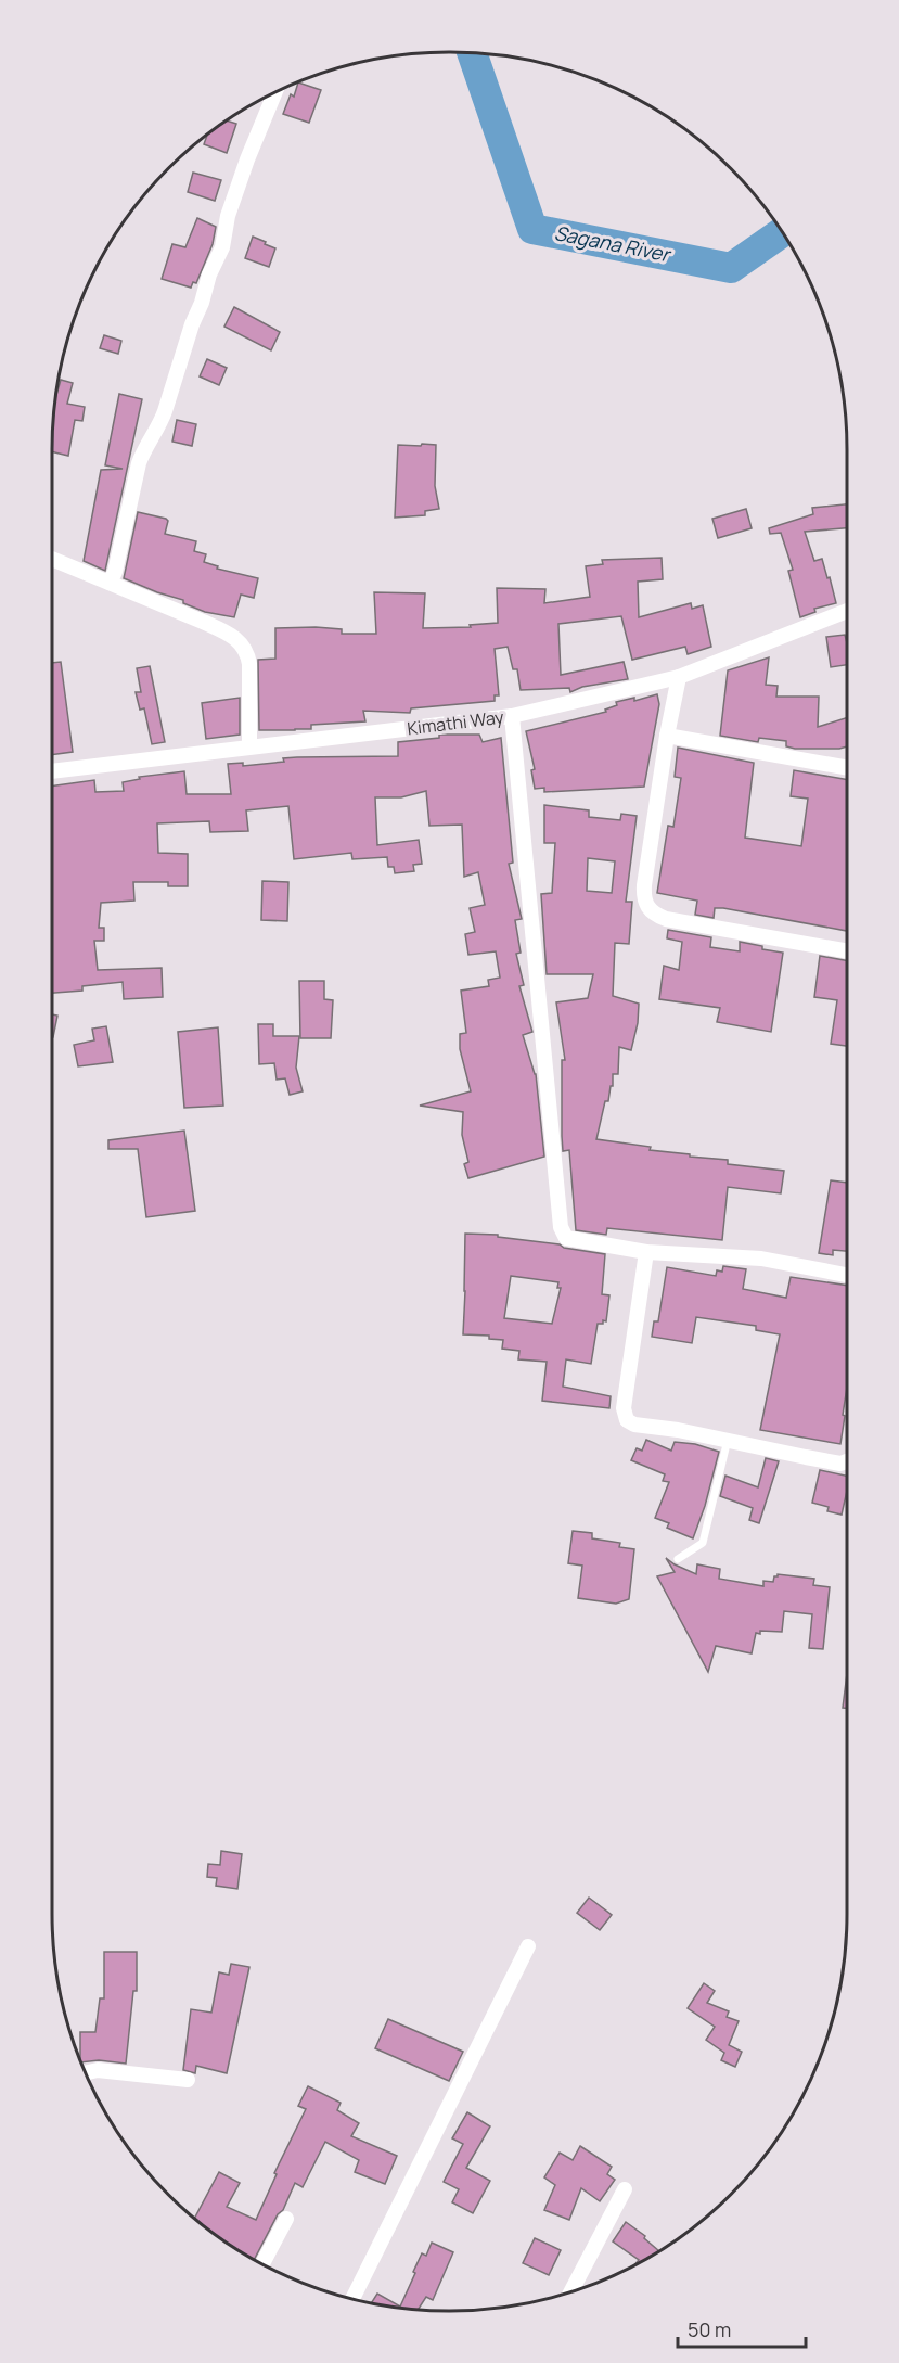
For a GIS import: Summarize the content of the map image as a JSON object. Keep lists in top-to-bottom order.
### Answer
{
  "streets": {
    "street": ["Kimathi Way"]
  },
  "water": ["Sagana River"],
  "scale_bar": "50 m"
}
